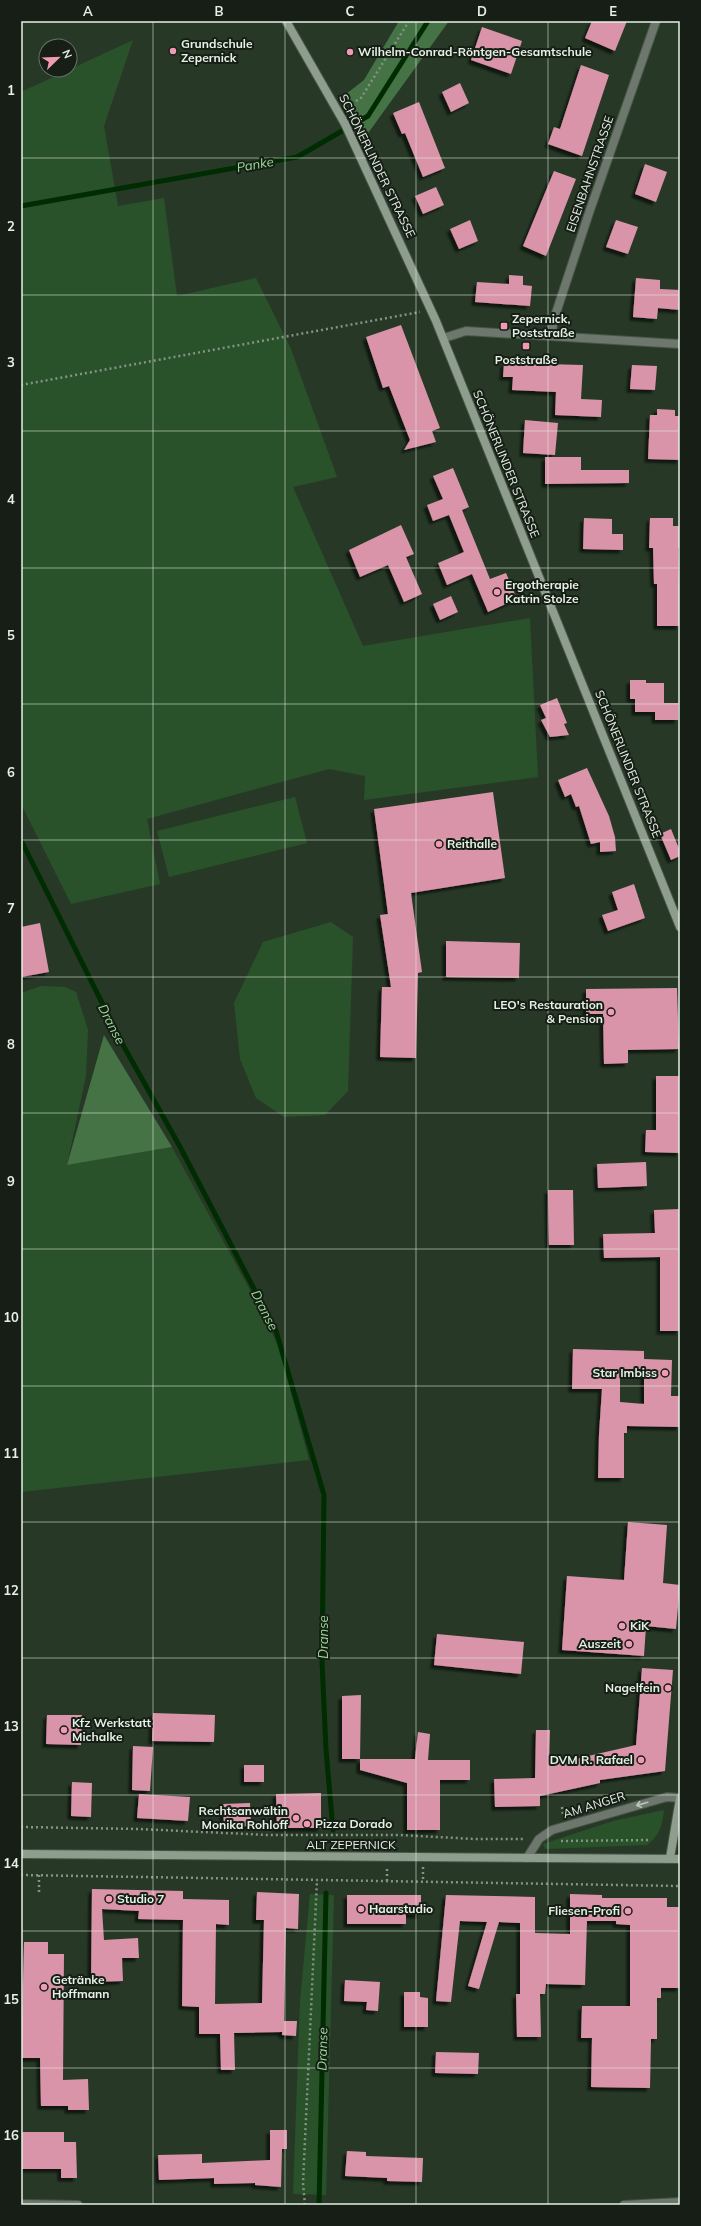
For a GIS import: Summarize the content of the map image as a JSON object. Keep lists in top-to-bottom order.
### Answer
{
  "streets": {
    "street": [
      "SCHÖNERLINDER STRASSE",
      "EISENBAHNSTRASSE",
      "AM ANGER",
      "ALT ZEPERNICK"
    ]
  },
  "crossings": [
    ["AM ANGER", "ALT ZEPERNICK"]
  ],
  "one_way": ["AM ANGER"],
  "water": ["Panke", "Dranse"],
  "places": {
    "other": [
      "Grundschule Zepernick",
      "Wilhelm-Conrad-Röntgen-Gesamtschule",
      "Ergotherapie Katrin Stolze",
      "Reithalle",
      "LEO's Restauration & Pension",
      "Star Imbiss",
      "KiK",
      "Auszeit",
      "Nagelfein",
      "Kfz Werkstatt Michalke",
      "DVM R. Rafael",
      "Rechtsanwältin Monika Rohloff",
      "Pizza Dorado",
      "Studio 7",
      "Haarstudio",
      "Fliesen-Profi",
      "Getränke Hoffmann"
    ],
    "transit": ["Zepernick, Poststraße", "Poststraße"]
  },
  "north": "top right",
  "grid": {
    "columns": [
      "A",
      "B",
      "C",
      "D",
      "E"
    ],
    "rows": [
      "1",
      "2",
      "3",
      "4",
      "5",
      "6",
      "7",
      "8",
      "9",
      "10",
      "11",
      "12",
      "13",
      "14",
      "15",
      "16"
    ]
  }
}
